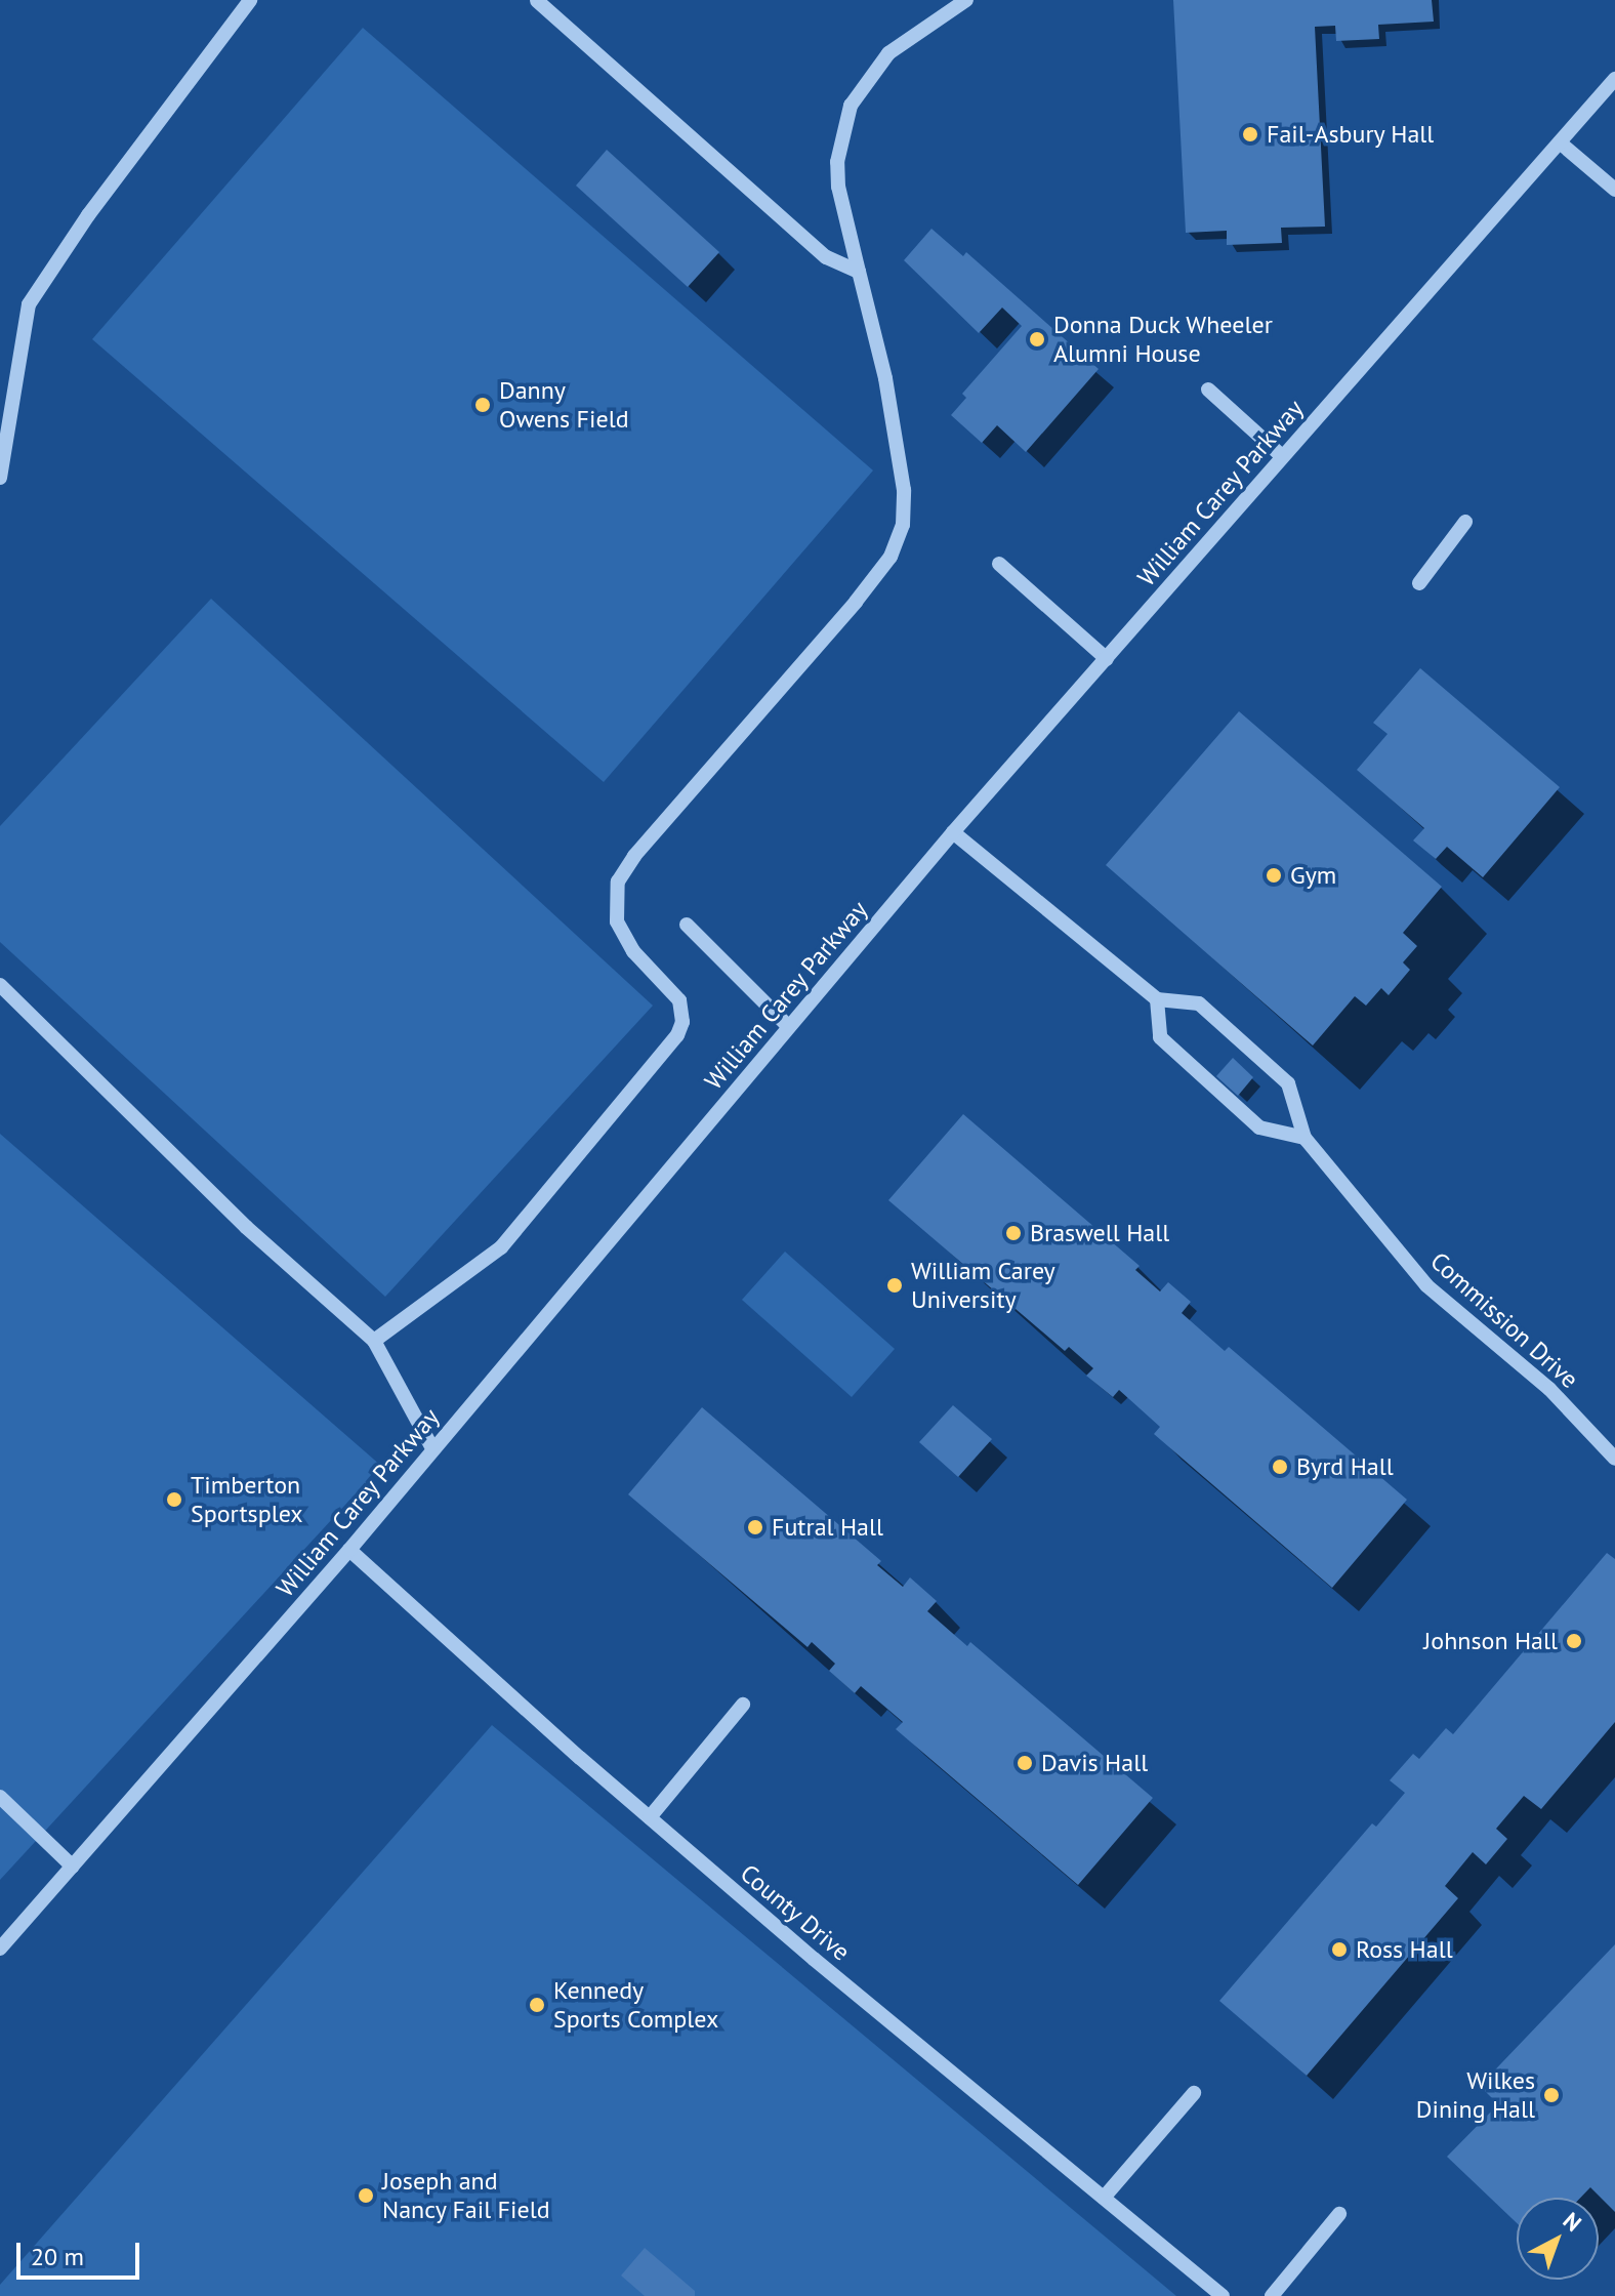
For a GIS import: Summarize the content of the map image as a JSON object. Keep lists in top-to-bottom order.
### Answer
{
  "streets": {
    "street": ["William Carey Parkway", "Commission Drive", "County Drive"]
  },
  "crossings": [
    ["William Carey Parkway", "County Drive"]
  ],
  "places": [
    "Fail-Asbury Hall",
    "Donna Duck Wheeler Alumni House",
    "Danny Owens Field",
    "Gym",
    "Braswell Hall",
    "William Carey University",
    "Byrd Hall",
    "Timberton Sportsplex",
    "Futral Hall",
    "Johnson Hall",
    "Davis Hall",
    "Ross Hall",
    "Kennedy Sports Complex",
    "Wilkes Dining Hall",
    "Joseph and Nancy Fail Field"
  ],
  "scale_bar": "20 m",
  "north": "top right"
}
